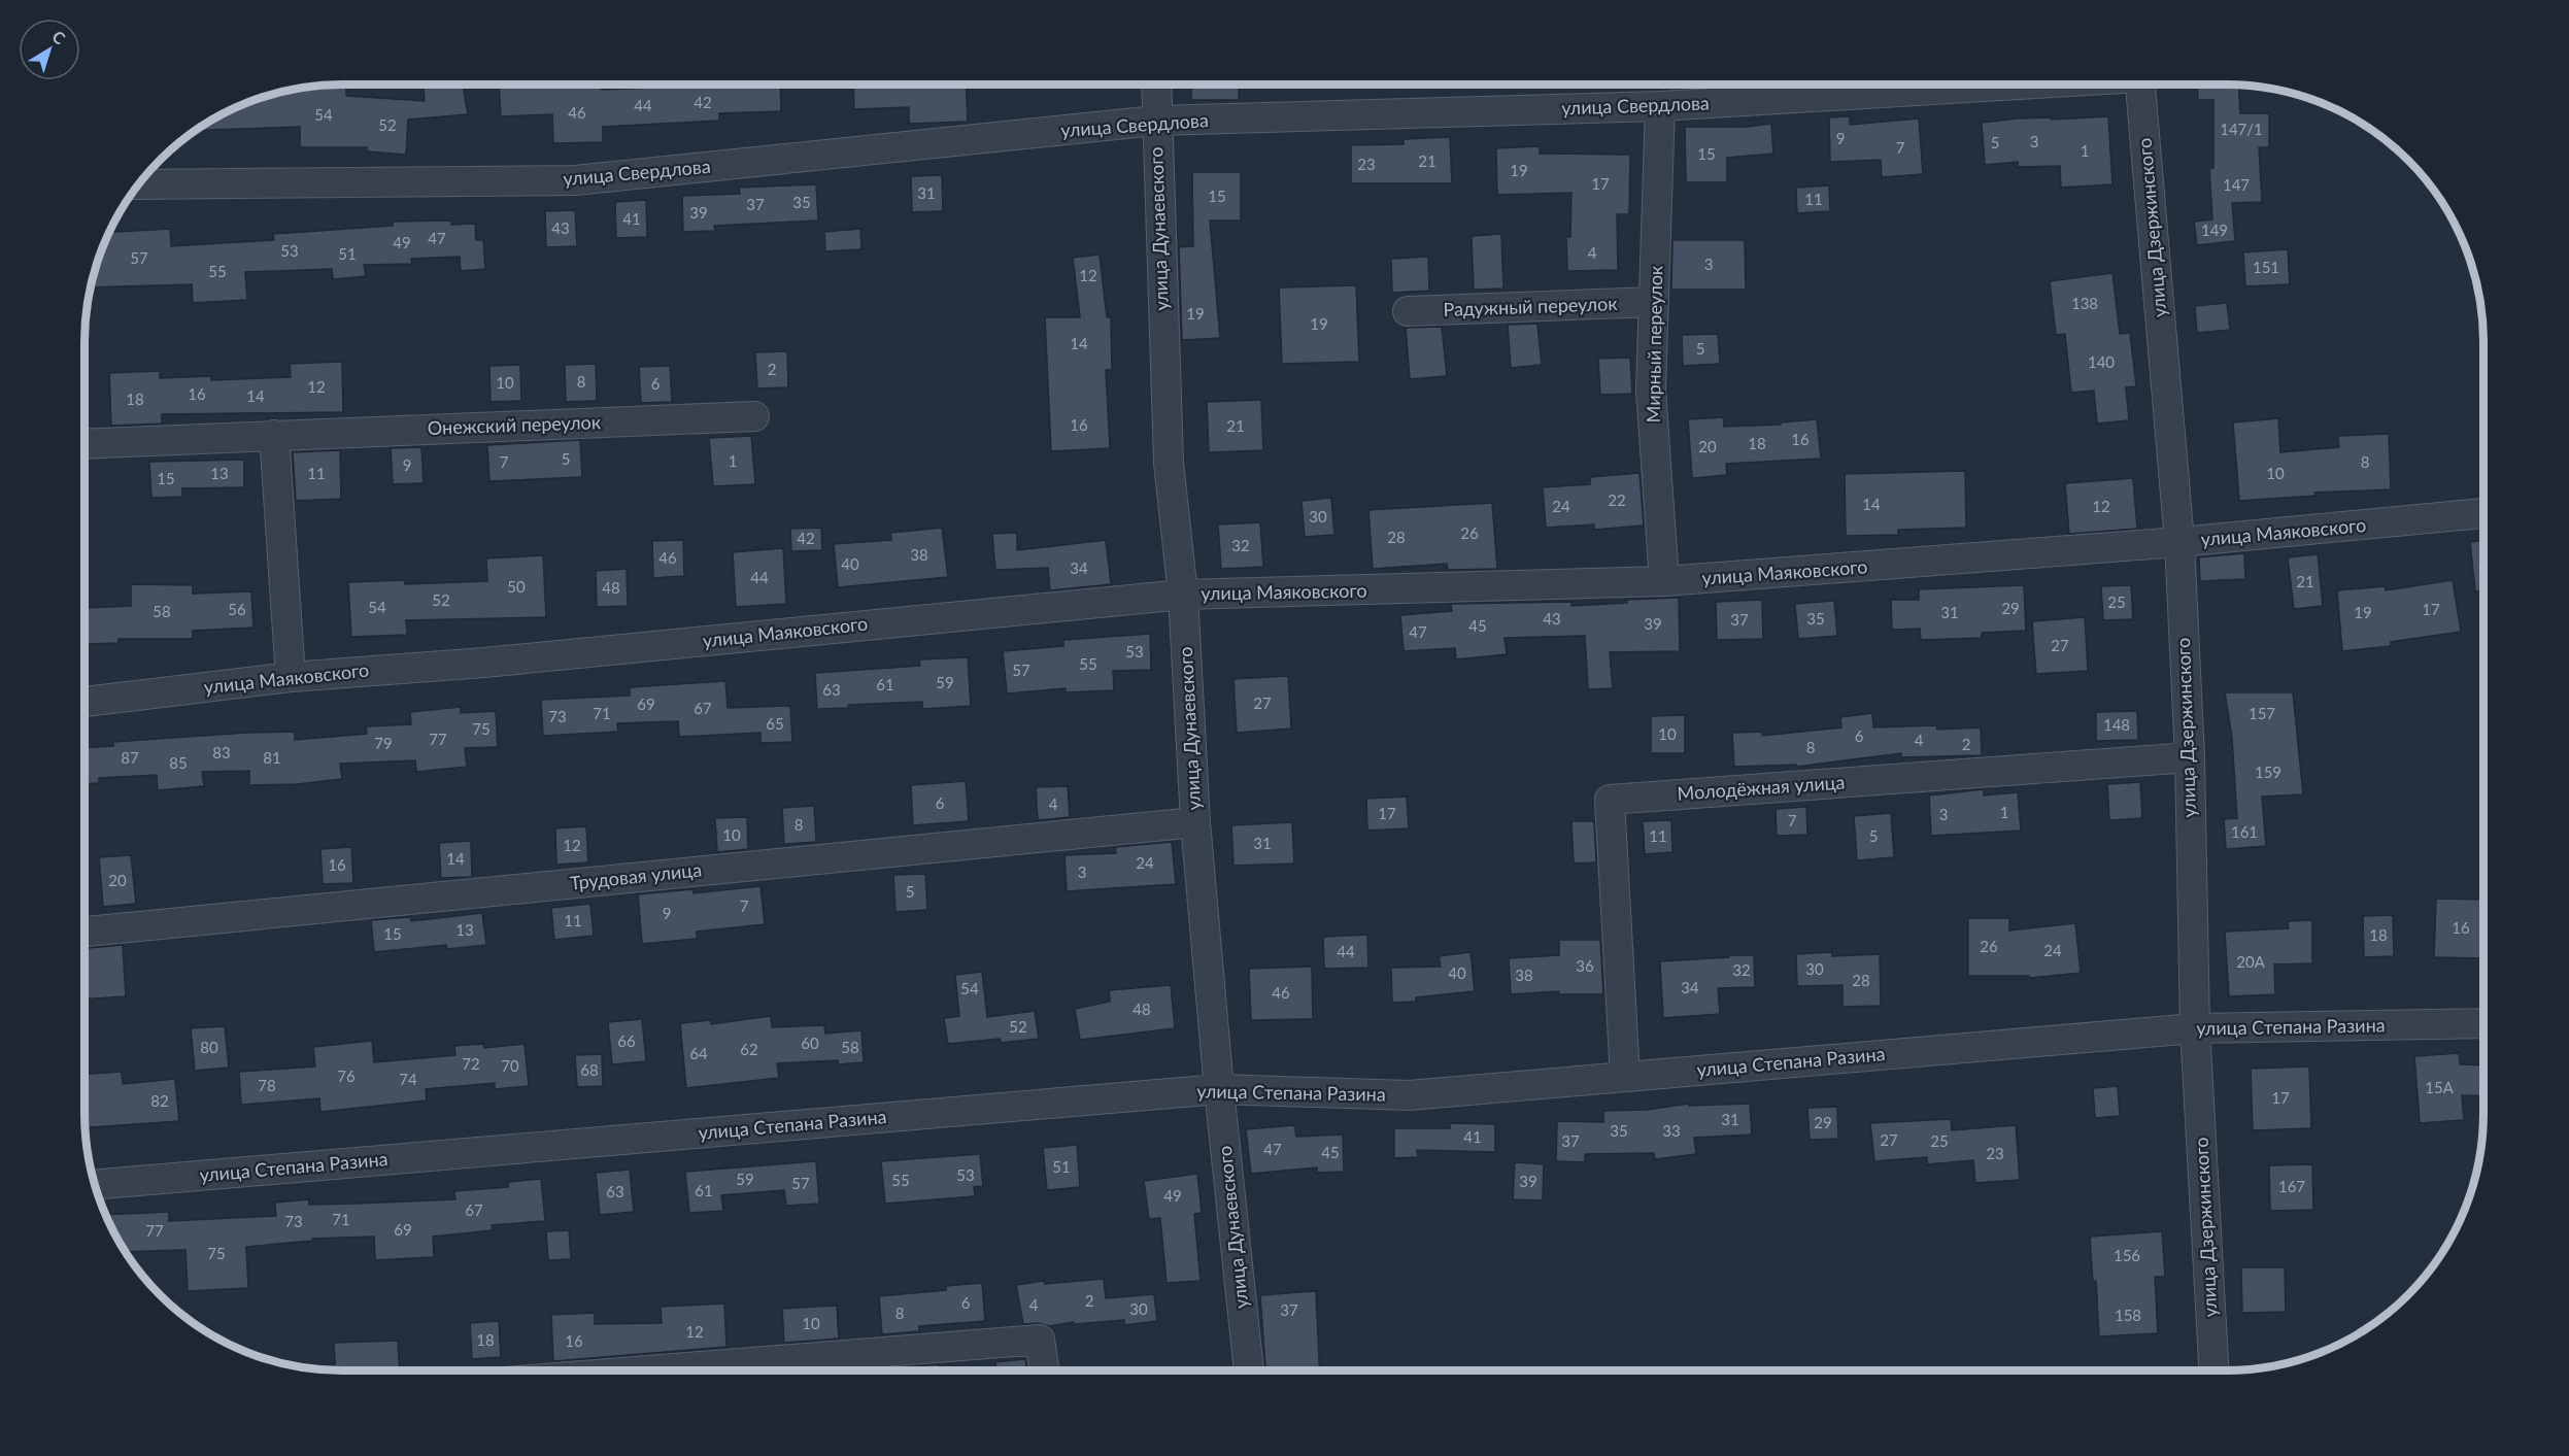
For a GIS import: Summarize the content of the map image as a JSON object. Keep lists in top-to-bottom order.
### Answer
{
  "streets": {
    "street": [
      "улица Свердлова",
      "улица Дзержинского",
      "улица Дунаевского",
      "Радужный переулок",
      "Мирный переулок",
      "Онежский переулок",
      "улица Маяковского",
      "Молодёжная улица",
      "Трудовая улица",
      "улица Степана Разина"
    ]
  },
  "crossings": [
    ["улица Свердлова", "улица Дунаевского"],
    ["улица Свердлова", "Мирный переулок"],
    ["улица Дзержинского", "улица Маяковского"],
    ["улица Дзержинского", "Молодёжная улица"],
    ["улица Дзержинского", "улица Степана Разина"],
    ["улица Дунаевского", "улица Маяковского"],
    ["улица Дунаевского", "Трудовая улица"],
    ["улица Дунаевского", "улица Степана Разина"],
    ["Радужный переулок", "Мирный переулок"],
    ["Мирный переулок", "улица Маяковского"],
    ["Молодёжная улица", "улица Степана Разина"]
  ],
  "house_numbers": [
    "42",
    "44",
    "46",
    "54",
    "52",
    "147/1",
    "9",
    "3",
    "5",
    "7",
    "1",
    "15",
    "21",
    "23",
    "19",
    "17",
    "147",
    "31",
    "15",
    "11",
    "35",
    "37",
    "39",
    "41",
    "43",
    "149",
    "47",
    "49",
    "53",
    "4",
    "51",
    "57",
    "3",
    "151",
    "55",
    "12",
    "138",
    "19",
    "19",
    "14",
    "5",
    "140",
    "2",
    "8",
    "10",
    "6",
    "12",
    "16",
    "14",
    "18",
    "16",
    "21",
    "16",
    "18",
    "20",
    "5",
    "1",
    "7",
    "8",
    "9",
    "13",
    "11",
    "10",
    "15",
    "22",
    "14",
    "24",
    "12",
    "30",
    "26",
    "28",
    "42",
    "32",
    "38",
    "46",
    "40",
    "34",
    "44",
    "21",
    "50",
    "48",
    "52",
    "25",
    "54",
    "29",
    "56",
    "17",
    "58",
    "31",
    "19",
    "43",
    "35",
    "37",
    "39",
    "45",
    "47",
    "27",
    "53",
    "55",
    "57",
    "59",
    "61",
    "63",
    "27",
    "69",
    "67",
    "71",
    "157",
    "73",
    "65",
    "148",
    "75",
    "10",
    "6",
    "77",
    "4",
    "79",
    "2",
    "8",
    "83",
    "87",
    "81",
    "85",
    "159",
    "6",
    "4",
    "1",
    "17",
    "3",
    "7",
    "8",
    "161",
    "10",
    "11",
    "5",
    "31",
    "12",
    "14",
    "24",
    "16",
    "3",
    "20",
    "5",
    "7",
    "9",
    "11",
    "16",
    "13",
    "15",
    "18",
    "26",
    "24",
    "44",
    "20А",
    "36",
    "30",
    "32",
    "40",
    "38",
    "28",
    "34",
    "54",
    "46",
    "48",
    "52",
    "66",
    "60",
    "80",
    "58",
    "62",
    "64",
    "72",
    "70",
    "68",
    "76",
    "74",
    "78",
    "15А",
    "17",
    "82",
    "31",
    "29",
    "35",
    "33",
    "41",
    "27",
    "37",
    "25",
    "47",
    "45",
    "23",
    "51",
    "53",
    "59",
    "55",
    "39",
    "57",
    "167",
    "61",
    "63",
    "49",
    "67",
    "71",
    "73",
    "69",
    "77",
    "75",
    "156",
    "2",
    "6",
    "4",
    "30",
    "37",
    "8",
    "158",
    "10",
    "12",
    "18",
    "16"
  ],
  "north": "top right"
}
